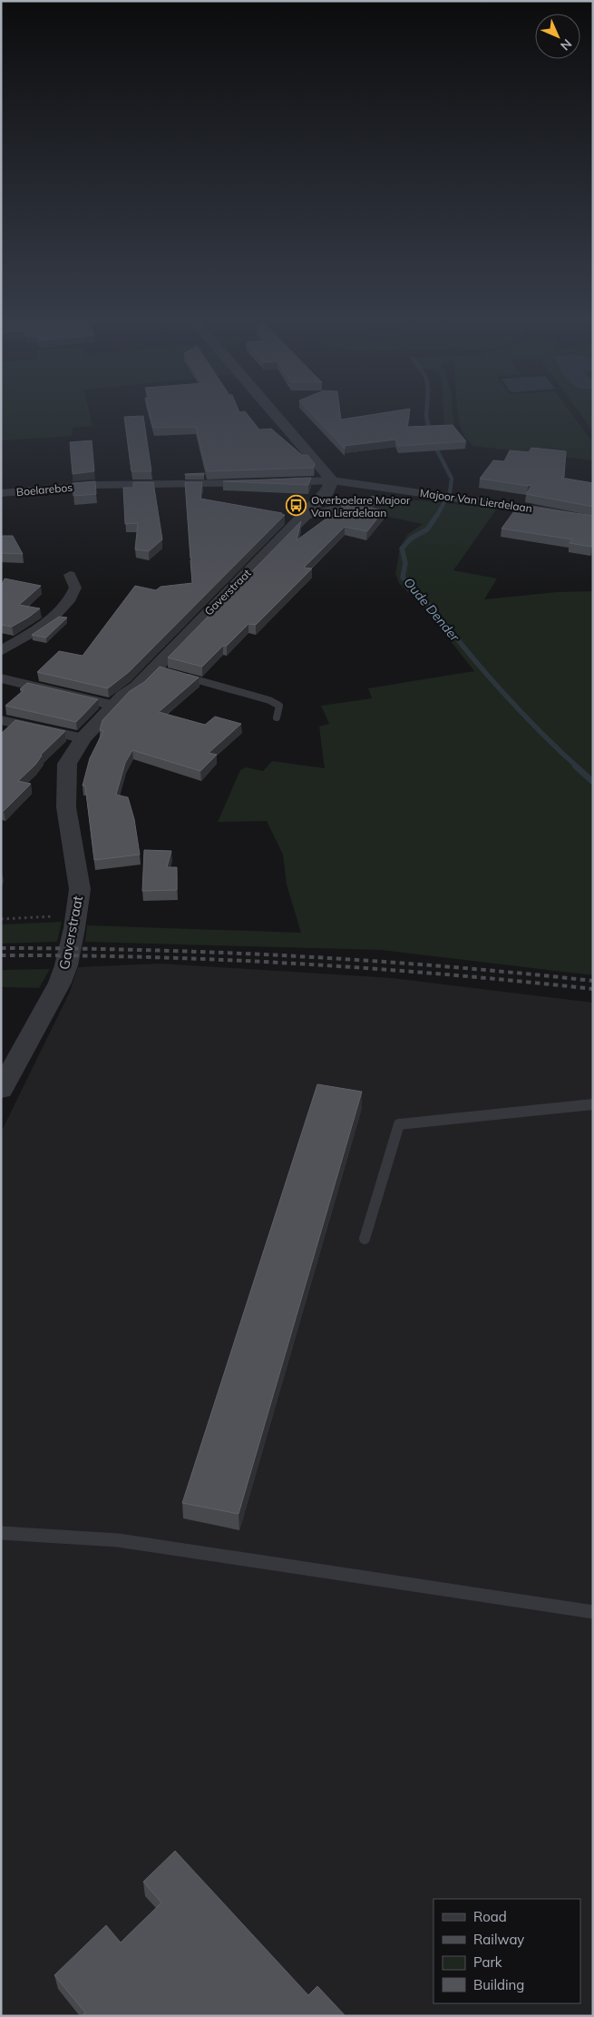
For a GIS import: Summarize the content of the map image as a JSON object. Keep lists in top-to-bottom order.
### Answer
{
  "streets": {
    "street": ["Boelarebos", "Majoor Van Lierdelaan", "Gaverstraat"]
  },
  "crossings": [
    ["Majoor Van Lierdelaan", "Gaverstraat"]
  ],
  "water": ["Oude Dender"],
  "places": {
    "bus stop": ["Overboelare Majoor Van Lierdelaan"]
  },
  "legend": [
    "Road",
    "Railway",
    "Park",
    "Building"
  ],
  "north": "bottom right"
}
